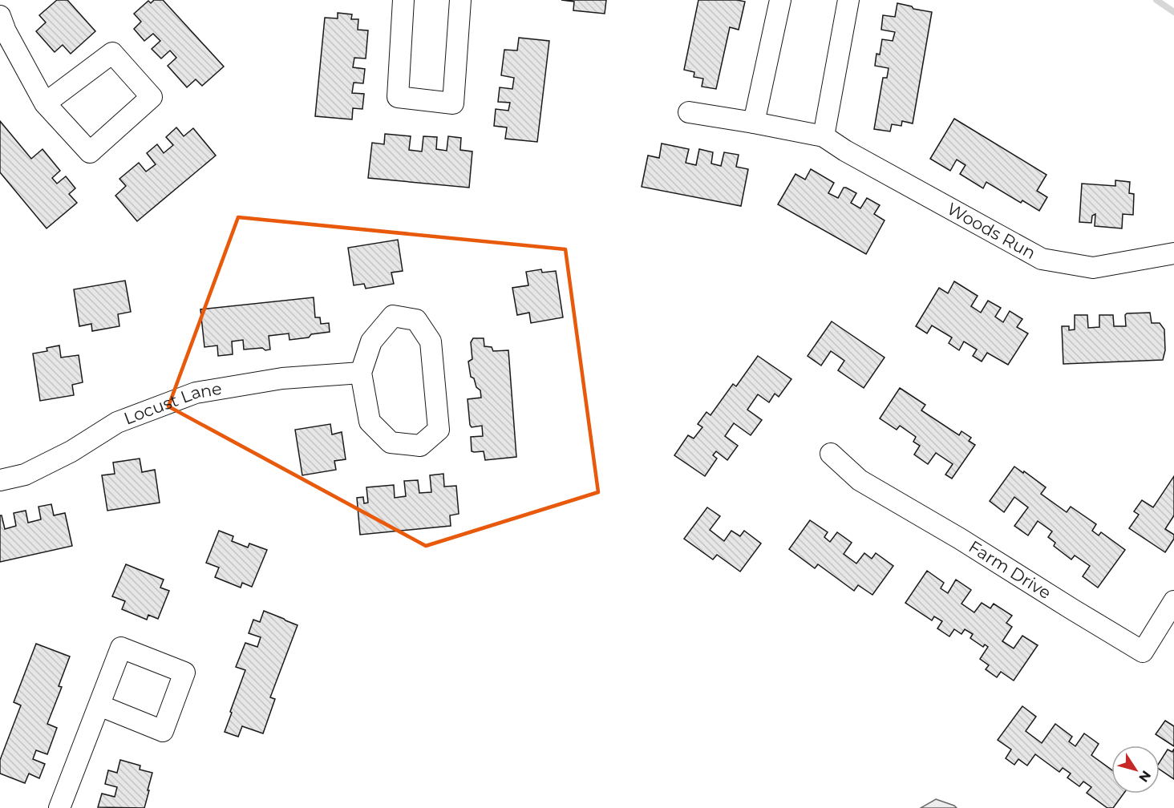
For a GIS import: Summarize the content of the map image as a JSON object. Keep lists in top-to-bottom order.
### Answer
{
  "streets": {
    "street": ["Woods Run", "Locust Lane", "Farm Drive"]
  },
  "north": "bottom right"
}
